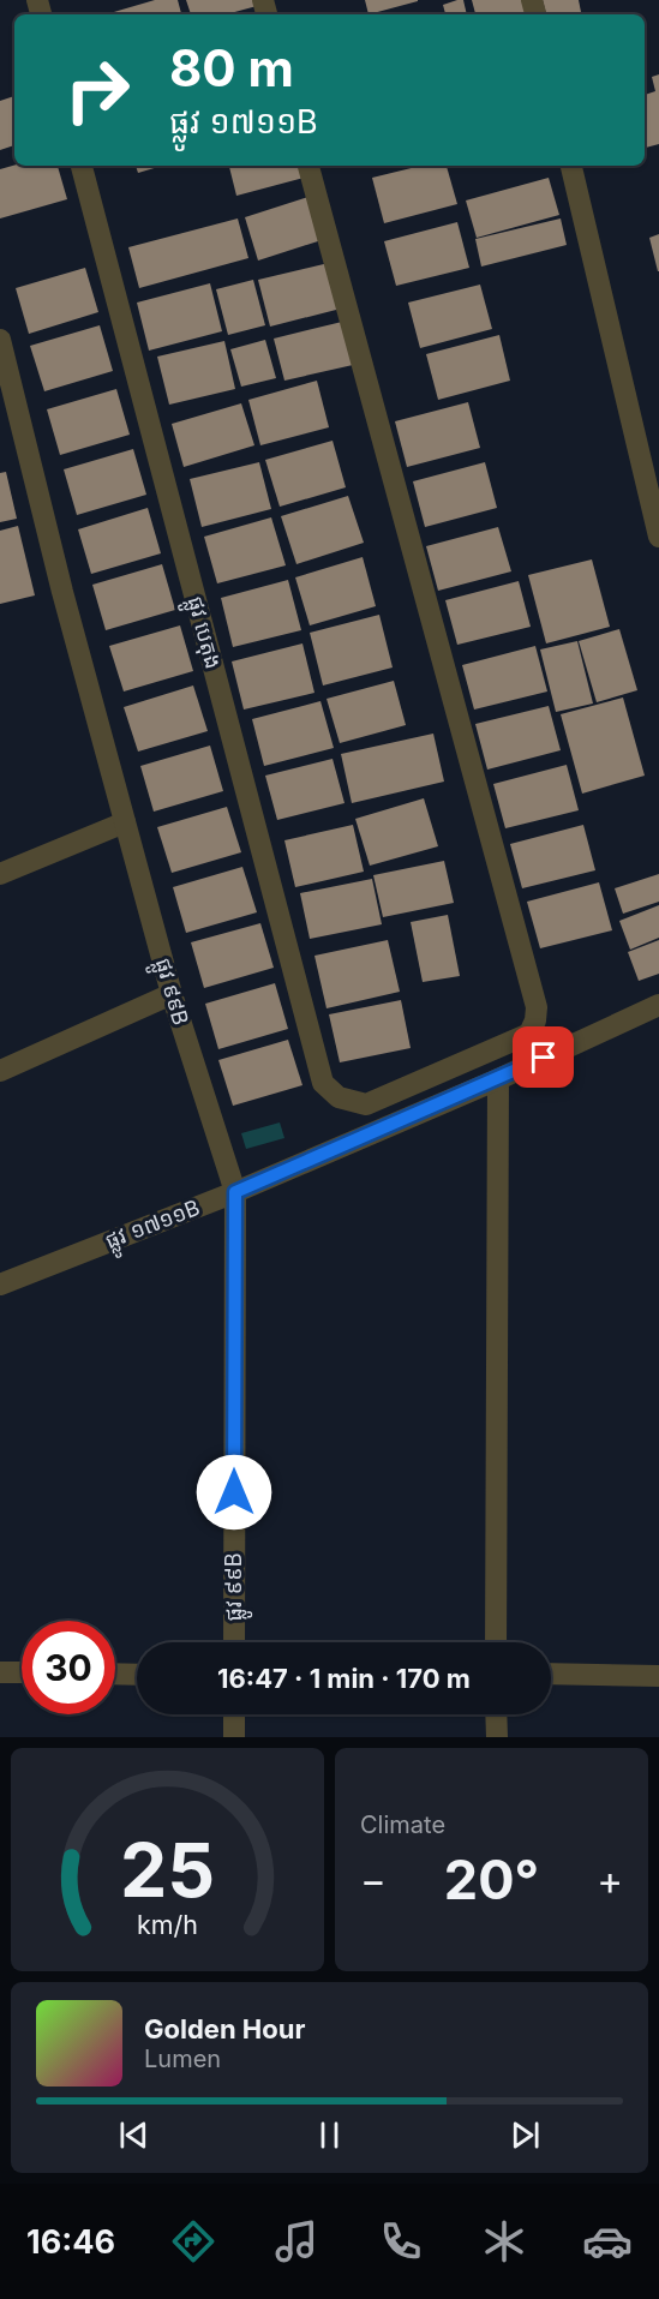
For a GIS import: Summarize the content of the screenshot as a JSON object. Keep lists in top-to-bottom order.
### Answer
{
  "streets": {
    "street": ["ផ្លូវ បេតុង", "ផ្លូវ ៩៩B", "ផ្លូវ ១៧១១B"]
  },
  "crossings": [
    ["ផ្លូវ ៩៩B", "ផ្លូវ ១៧១១B"]
  ],
  "page": {
    "turn": ["80 m", "ផ្លូវ ១៧១១B"],
    "limit": "30",
    "trip": "16:47 · 1 min · 170 m",
    "tile": "Climate",
    "heat": ["−", "20°", "+"],
    "song": ["Golden Hour", "Lumen"],
    "tabs": "16:46",
    "gauge": ["25", "km/h"]
  }
}
